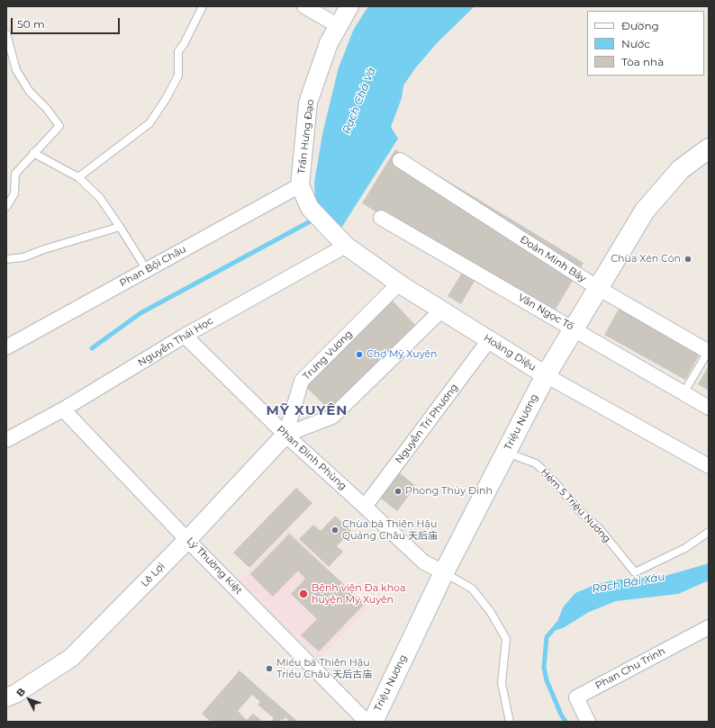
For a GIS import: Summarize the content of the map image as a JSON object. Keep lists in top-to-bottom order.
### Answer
{
  "streets": {
    "main road": ["Triệu Nương"],
    "street": [
      "Trần Hưng Đạo",
      "Đoàn Minh Bảy",
      "Phan Bội Châu",
      "Văn Ngọc Tố",
      "Nguyễn Thái Học",
      "Hoàng Diệu",
      "Trưng Vương",
      "Nguyễn Tri Phương",
      "Phan Đình Phùng",
      "Lý Thường Kiệt",
      "Lê Lợi",
      "Phan Chu Trinh"
    ],
    "lane": ["Hẻm 5 Triệu Nương"]
  },
  "crossings": [
    ["Trần Hưng Đạo", "Phan Bội Châu"],
    ["Trần Hưng Đạo", "Hoàng Diệu"],
    ["Đoàn Minh Bảy", "Triệu Nương"],
    ["Văn Ngọc Tố", "Triệu Nương"],
    ["Nguyễn Thái Học", "Hoàng Diệu"],
    ["Nguyễn Thái Học", "Phan Đình Phùng"],
    ["Nguyễn Thái Học", "Lý Thường Kiệt"],
    ["Hoàng Diệu", "Trưng Vương"],
    ["Hoàng Diệu", "Triệu Nương"],
    ["Hoàng Diệu", "Nguyễn Tri Phương"],
    ["Trưng Vương", "Phan Đình Phùng"],
    ["Trưng Vương", "Lê Lợi"],
    ["Triệu Nương", "Phan Đình Phùng"],
    ["Triệu Nương", "Hẻm 5 Triệu Nương"],
    ["Nguyễn Tri Phương", "Phan Đình Phùng"],
    ["Phan Đình Phùng", "Lê Lợi"],
    ["Lý Thường Kiệt", "Lê Lợi"]
  ],
  "districts": ["MỸ XUYÊN"],
  "water": ["Rạch Chà Và", "Rach Bãi Xàu"],
  "places": [
    "Chùa Xén Cón",
    "Chợ Mỹ Xuyên",
    "Phong Thủy Đình",
    "Chùa bà Thiên Hậu Quảng Châu 天后庙",
    "Bệnh viện Đa khoa huyện Mỹ Xuyên",
    "Miếu bà Thiên Hậu Triều Châu 天后古庙"
  ],
  "legend": ["Đường", "Nước", "Tòa nhà"],
  "scale_bar": "50 m",
  "north": "top left"
}
